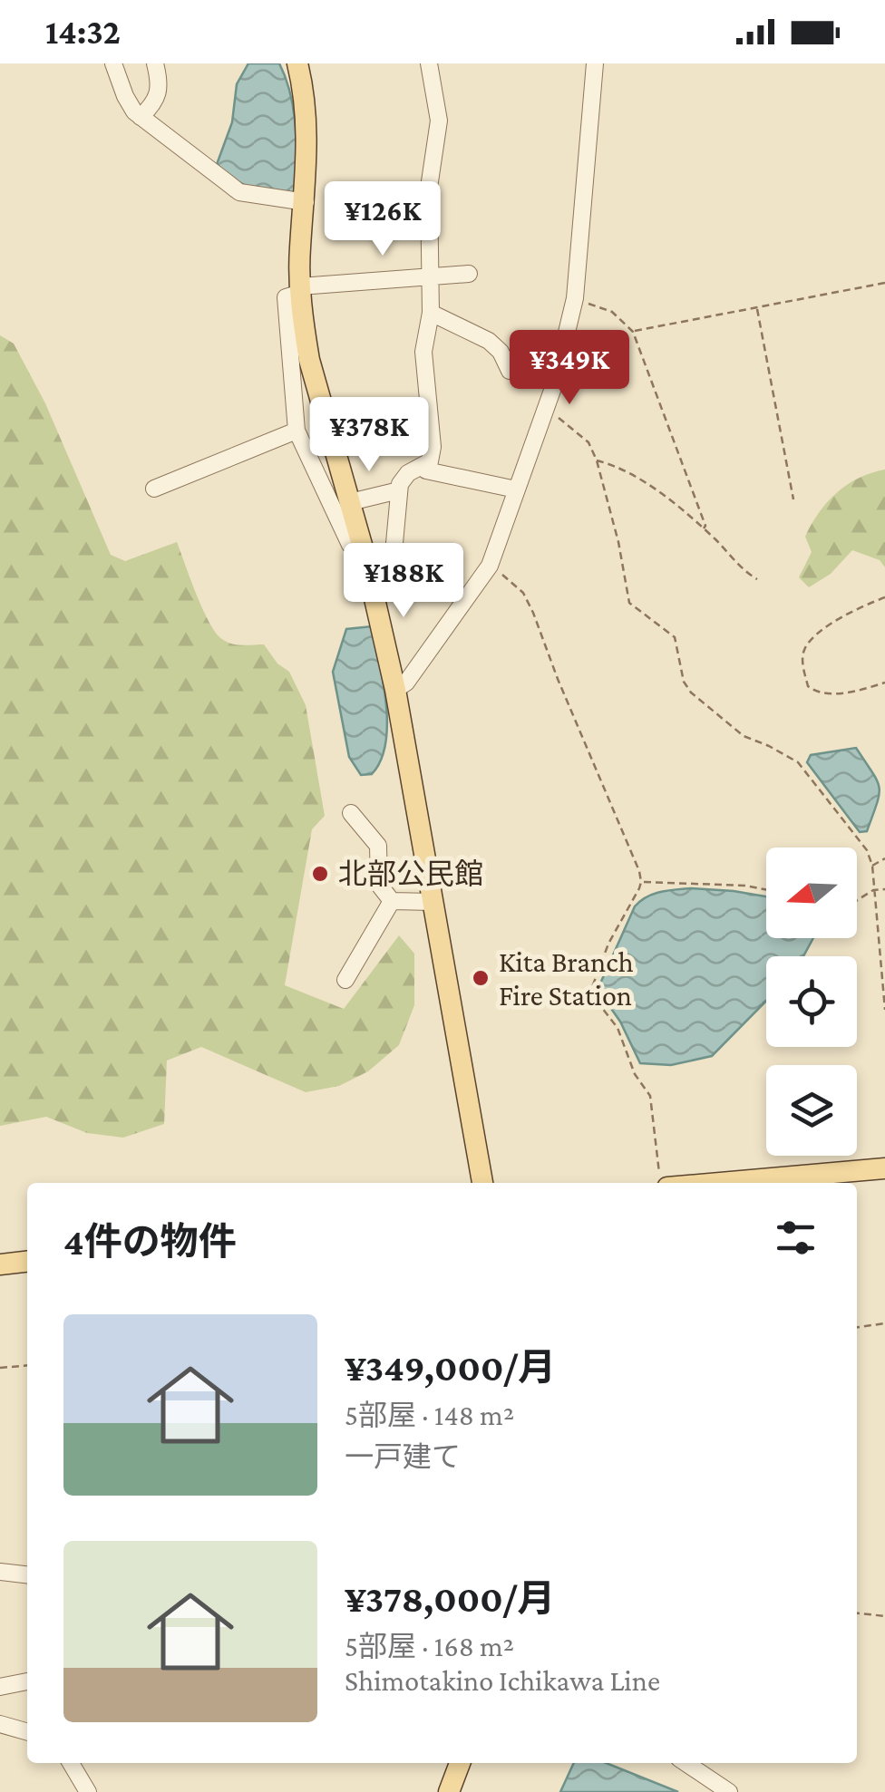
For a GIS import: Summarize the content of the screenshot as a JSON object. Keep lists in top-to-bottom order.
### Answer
{
  "places": ["北部公民館", "Kita Branch Fire Station"],
  "north": "left",
  "page": {
    "status": "14:32",
    "price": [
      "¥126K",
      "¥349K",
      "¥378K",
      "¥188K"
    ],
    "heading": "4件の物件",
    "list": [
      {
        "name": "¥349,000/月",
        "note": "5部屋 · 148 m² · 一戸建て"
      },
      {
        "name": "¥378,000/月",
        "note": "5部屋 · 168 m² · Shimotakino Ichikawa Line"
      }
    ]
  }
}
